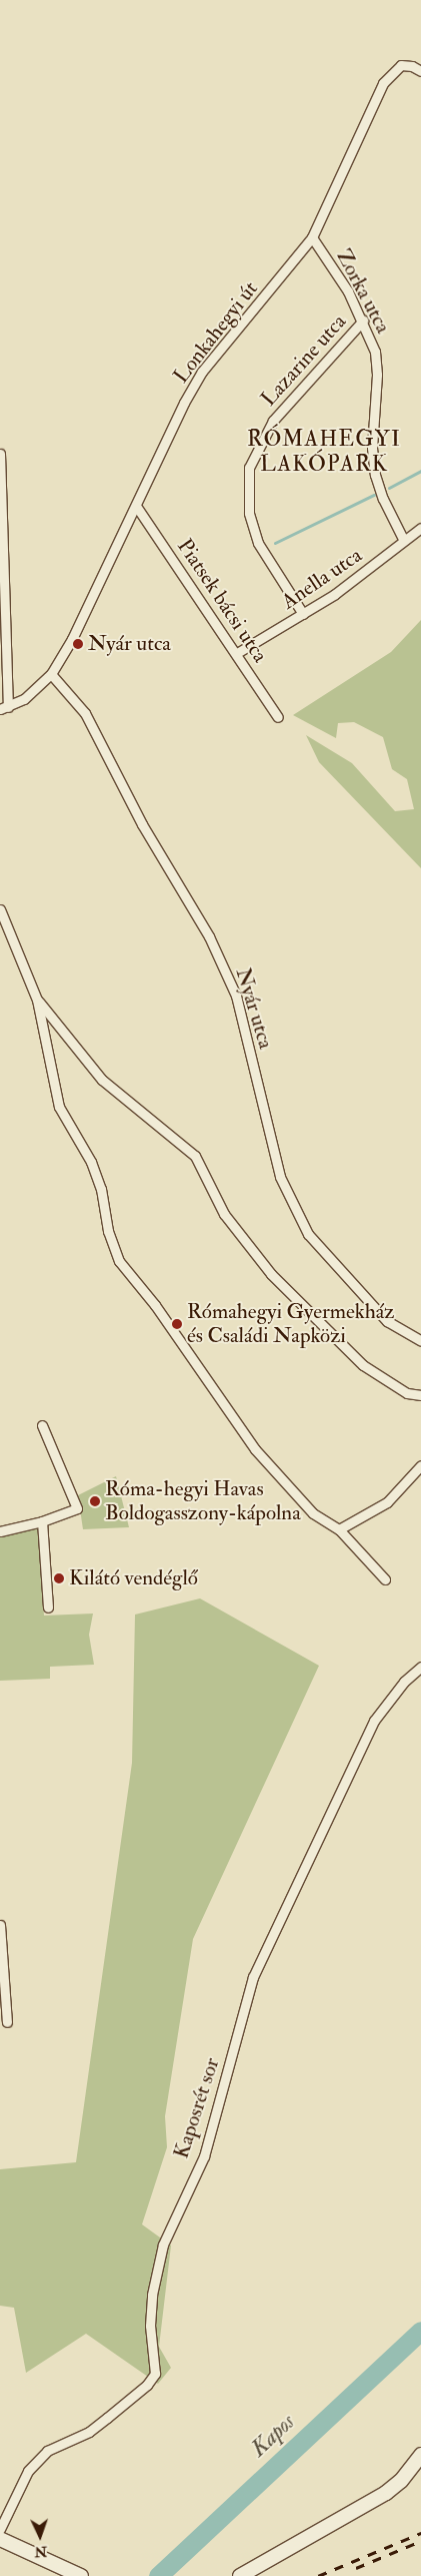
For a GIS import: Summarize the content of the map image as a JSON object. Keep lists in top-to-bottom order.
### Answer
{
  "streets": {
    "street": [
      "Zorka utca",
      "Lonkahegyi út",
      "Lazarine utca",
      "Anella utca",
      "Piatsek bácsi utca",
      "Nyár utca",
      "Kaposrét sor"
    ]
  },
  "crossings": [
    ["Zorka utca", "Lonkahegyi út"],
    ["Zorka utca", "Lazarine utca"],
    ["Zorka utca", "Anella utca"],
    ["Lonkahegyi út", "Piatsek bácsi utca"],
    ["Lonkahegyi út", "Nyár utca"],
    ["Lazarine utca", "Anella utca"],
    ["Anella utca", "Piatsek bácsi utca"]
  ],
  "districts": ["RÓMAHEGYI LAKÓPARK"],
  "water": ["Kapos"],
  "places": [
    "Nyár utca",
    "Rómahegyi Gyermekház és Családi Napközi",
    "Róma-hegyi Havas Boldogasszony-kápolna",
    "Kilátó vendéglő"
  ],
  "north": "bottom"
}
